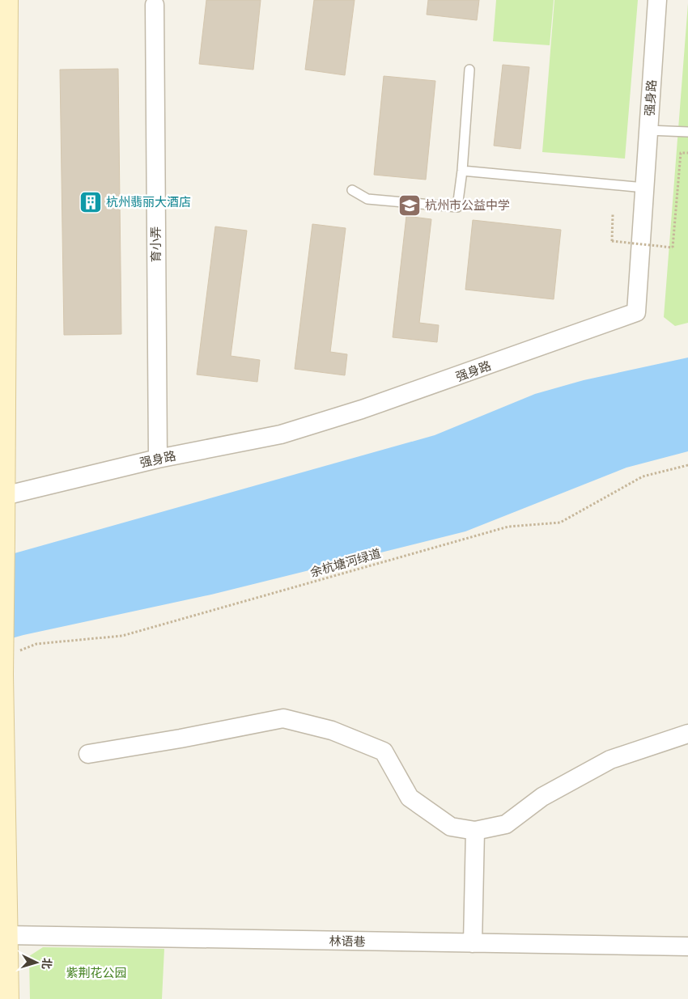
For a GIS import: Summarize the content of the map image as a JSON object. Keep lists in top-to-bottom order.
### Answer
{
  "streets": {
    "street": ["强身路", "育小弄", "林语巷"],
    "path": ["余杭塘河绿道"]
  },
  "crossings": [
    ["强身路", "育小弄"]
  ],
  "parks": ["紫荆花公园"],
  "places": {
    "building": ["杭州翡丽大酒店"],
    "school or university": ["杭州市公益中学"]
  },
  "north": "right"
}
